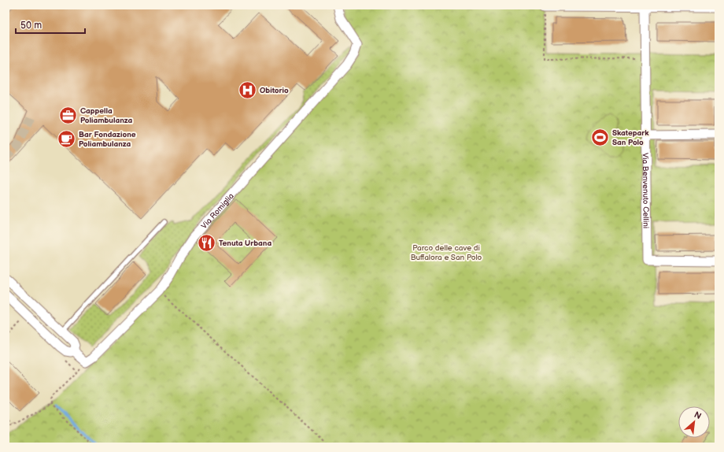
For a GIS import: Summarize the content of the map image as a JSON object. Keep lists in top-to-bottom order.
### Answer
{
  "streets": {
    "street": ["Via Benvenuto Cellini", "Via Romiglia"]
  },
  "parks": ["Parco delle cave di Buffalora e San Polo"],
  "places": {
    "hospital": ["Obitorio"],
    "office": ["Cappella Poliambulanza"],
    "sports": ["Skatepark San Polo"],
    "cafe": ["Bar Fondazione Poliambulanza"],
    "restaurant": ["Tenuta Urbana"]
  },
  "scale_bar": "50 m",
  "north": "top right"
}
